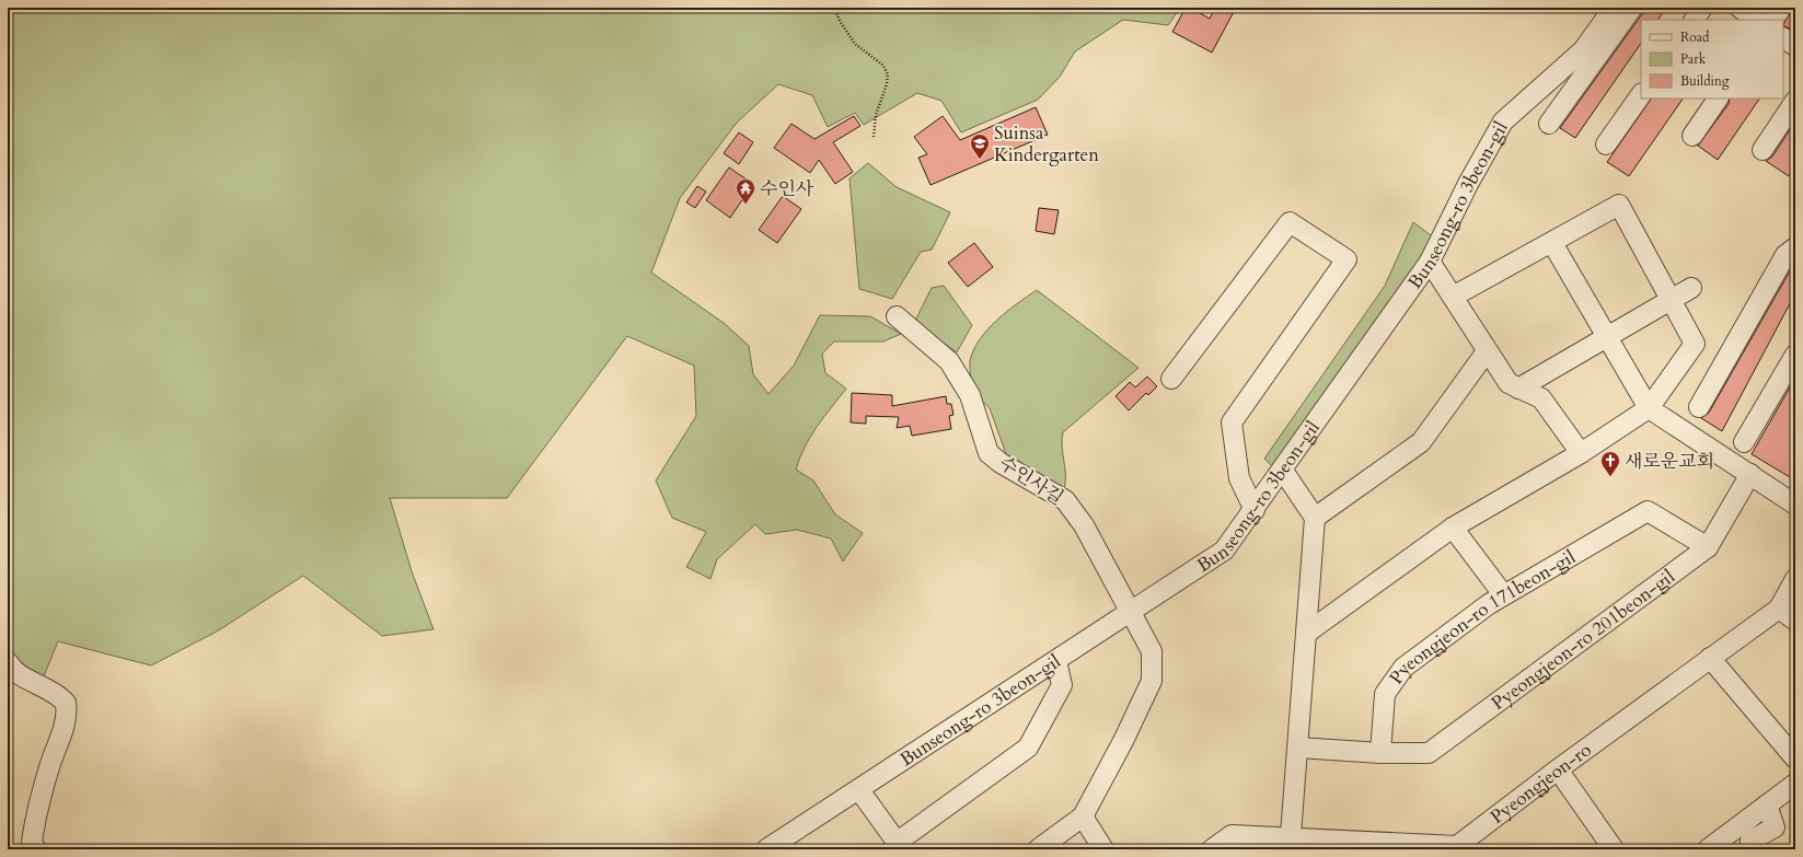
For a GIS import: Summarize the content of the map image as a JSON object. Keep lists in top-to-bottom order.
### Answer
{
  "streets": {
    "street": [
      "Bunseong-ro 3beon-gil",
      "수인사길",
      "Pyeongjeon-ro 171beon-gil",
      "Pyeongjeon-ro 201beon-gil",
      "Pyeongjeon-ro"
    ]
  },
  "crossings": [
    ["Bunseong-ro 3beon-gil", "수인사길"],
    ["Pyeongjeon-ro 171beon-gil", "Pyeongjeon-ro 201beon-gil"]
  ],
  "places": {
    "school or university": ["Suinsa Kindergarten"],
    "temple": ["수인사"],
    "church": ["새로운교회"]
  },
  "legend": ["Road", "Park", "Building"]
}
